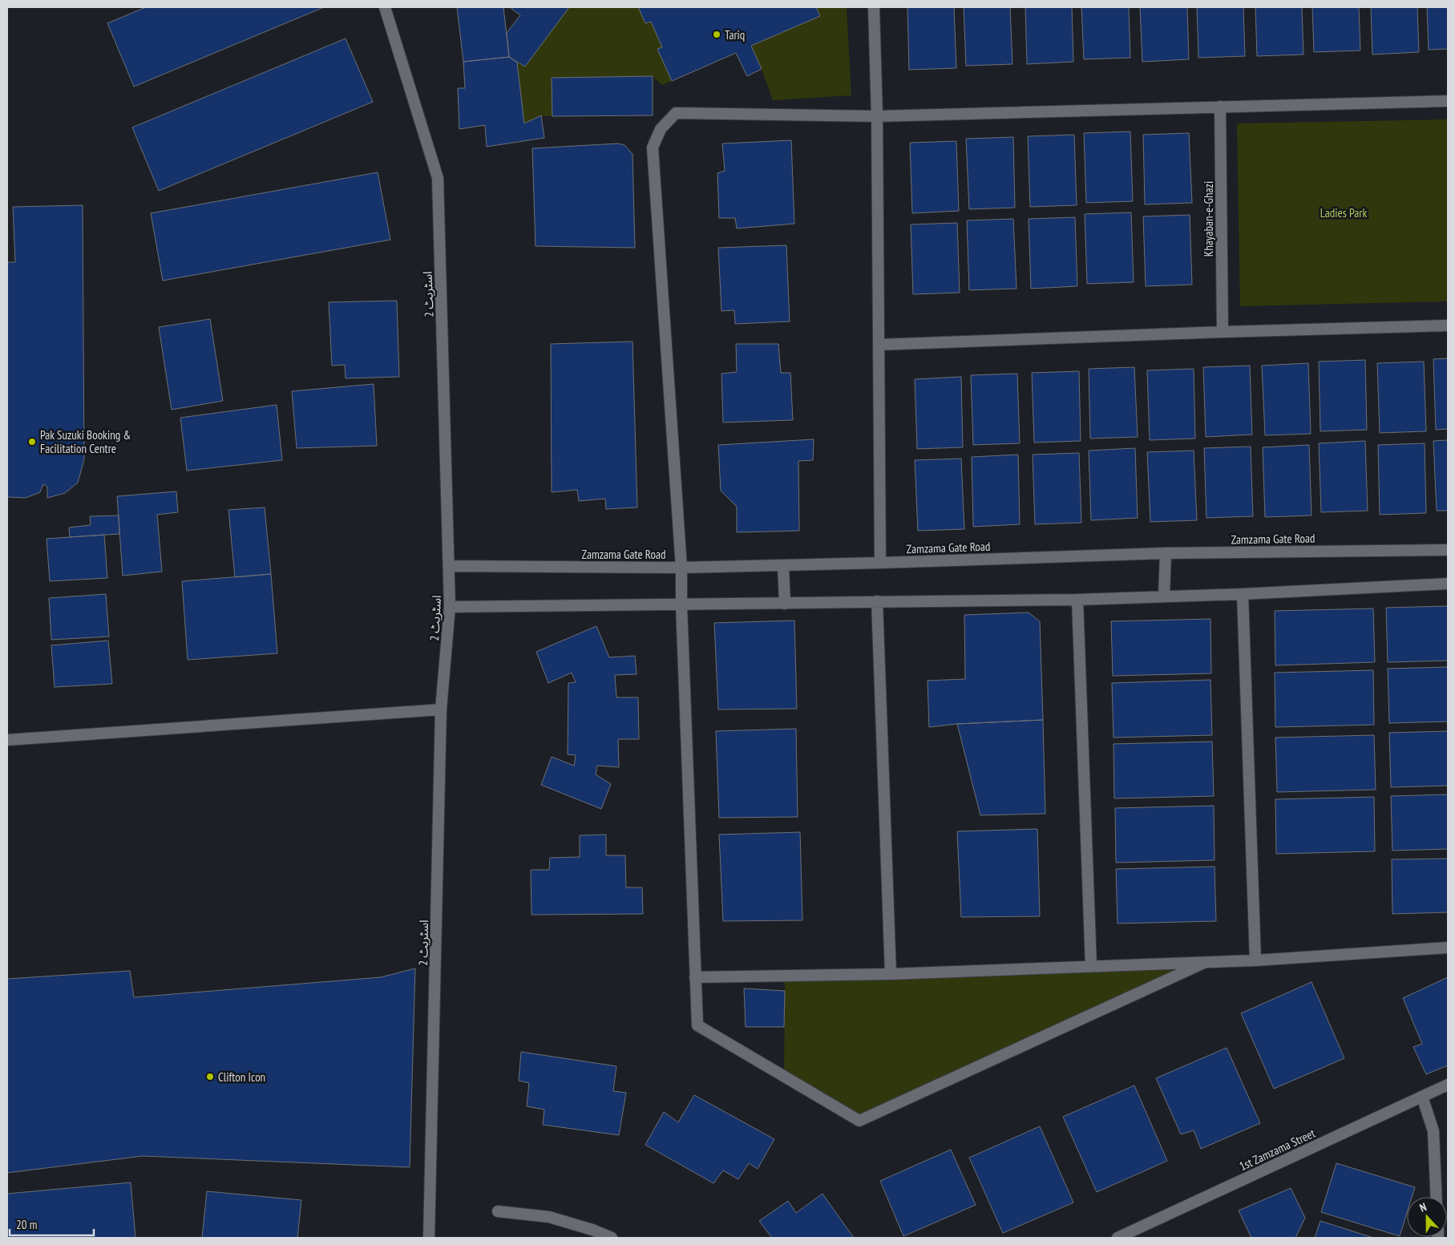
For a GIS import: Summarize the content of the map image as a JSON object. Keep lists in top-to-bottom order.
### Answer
{
  "streets": {
    "street": [
      "Khayaban-e-Ghazi",
      "اسٹریٹ 2",
      "Zamzama Gate Road",
      "1st Zamzama Street"
    ]
  },
  "crossings": [
    ["اسٹریٹ 2", "Zamzama Gate Road"]
  ],
  "parks": ["Ladies Park"],
  "places": ["Tariq", "Pak Suzuki Booking & Facilitation Centre", "Clifton Icon"],
  "scale_bar": "20 m",
  "north": "top"
}
